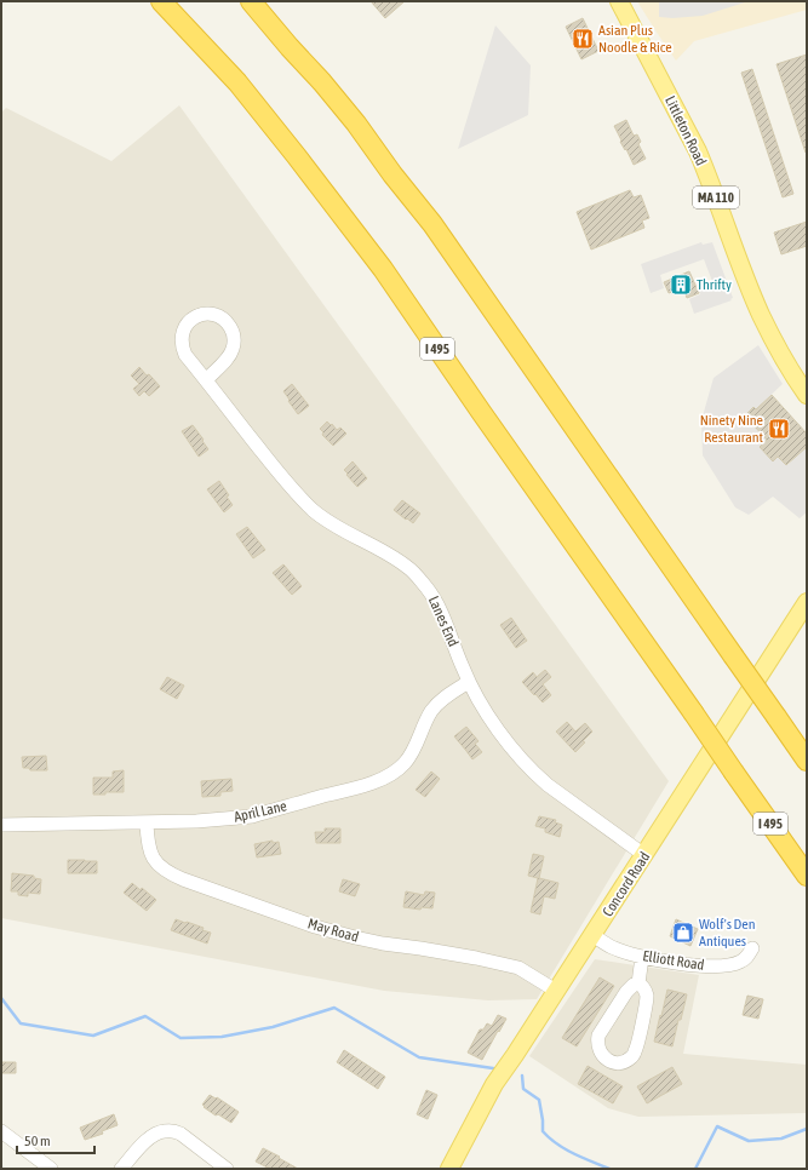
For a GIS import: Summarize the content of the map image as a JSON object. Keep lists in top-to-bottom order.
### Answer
{
  "streets": {
    "highway": ["I 495"],
    "main road": ["Littleton Road", "MA 110", "Concord Road"],
    "street": [
      "Lanes End",
      "April Lane",
      "May Road",
      "Elliott Road"
    ]
  },
  "crossings": [
    ["Lanes End", "April Lane"],
    ["Lanes End", "Concord Road"],
    ["April Lane", "May Road"],
    ["Concord Road", "May Road"],
    ["Concord Road", "Elliott Road"]
  ],
  "places": {
    "restaurant": ["Asian Plus Noodle & Rice", "Ninety Nine Restaurant"],
    "building": ["Thrifty"],
    "shop": ["Wolf's Den Antiques"]
  },
  "scale_bar": "50 m"
}
